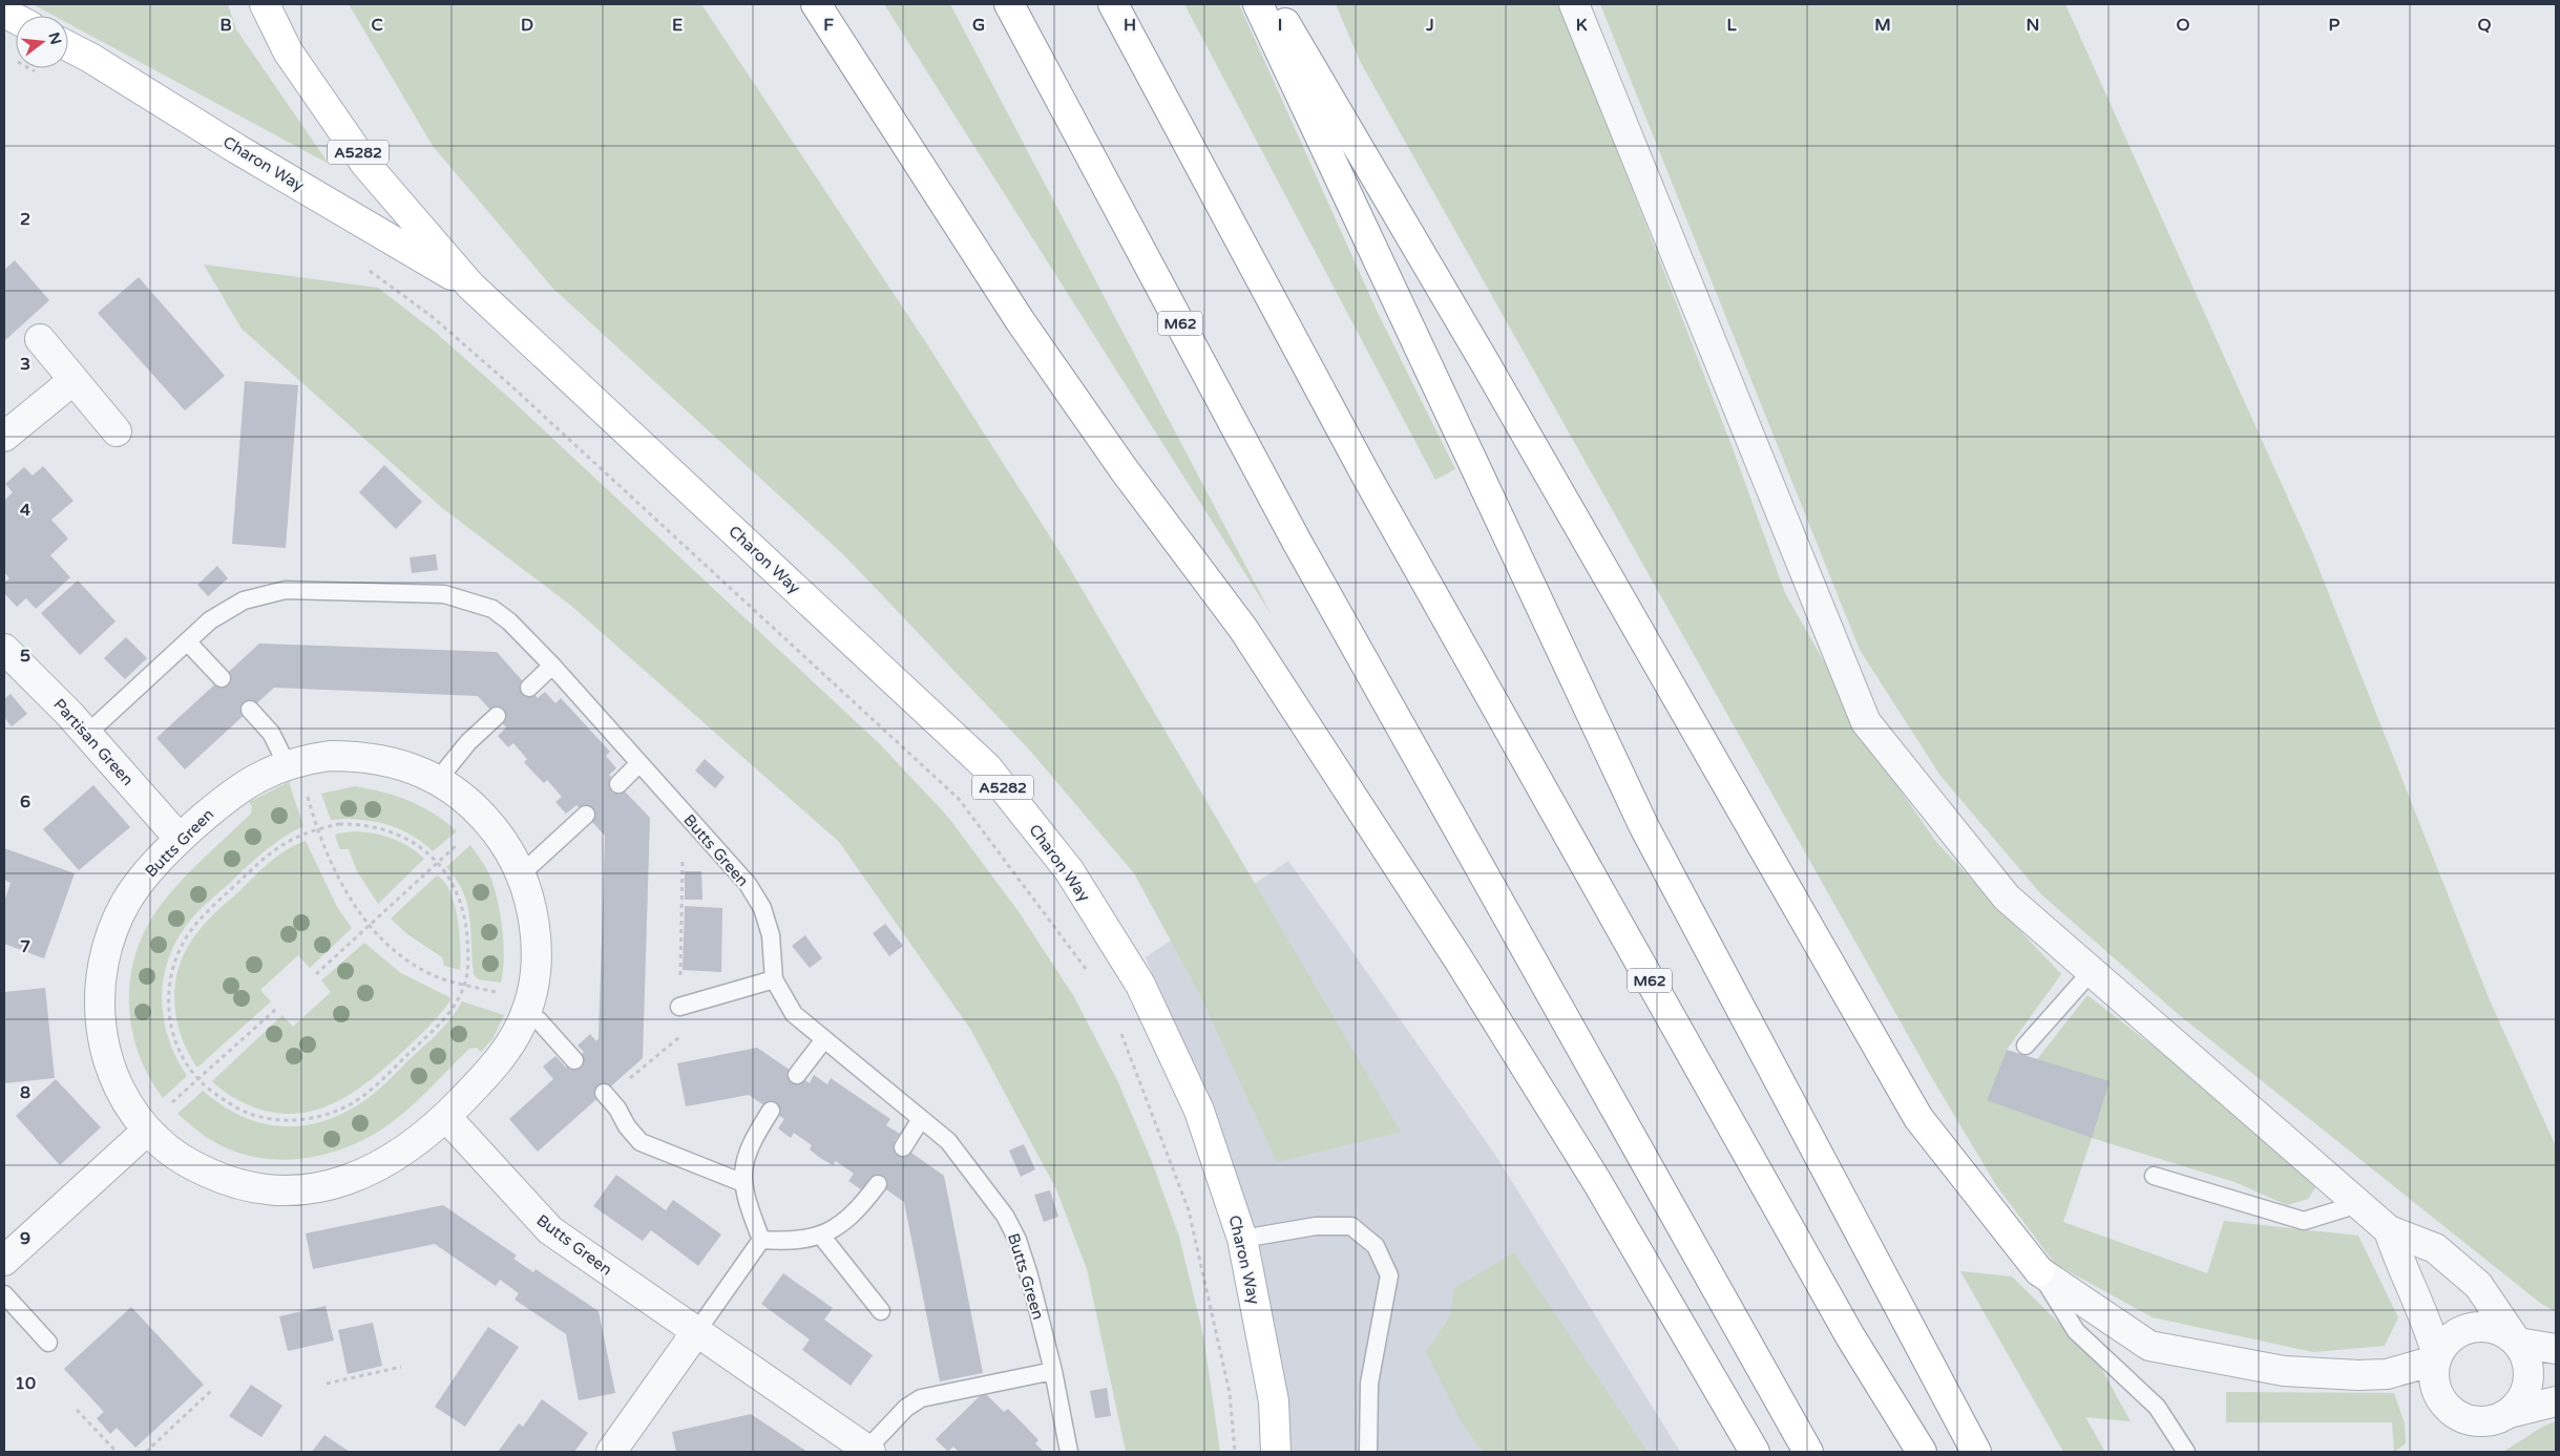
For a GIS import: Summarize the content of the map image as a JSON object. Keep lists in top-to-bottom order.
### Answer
{
  "streets": {
    "main road": ["A5282", "Charon Way", "M62"],
    "street": ["Partisan Green", "Butts Green"]
  },
  "crossings": [
    ["Partisan Green", "Butts Green"]
  ],
  "north": "right",
  "grid": {
    "columns": [
      "B",
      "C",
      "D",
      "E",
      "F",
      "G",
      "H",
      "I",
      "J",
      "K",
      "L",
      "M",
      "N",
      "O",
      "P",
      "Q"
    ],
    "rows": [
      "2",
      "3",
      "4",
      "5",
      "6",
      "7",
      "8",
      "9",
      "10"
    ]
  }
}
